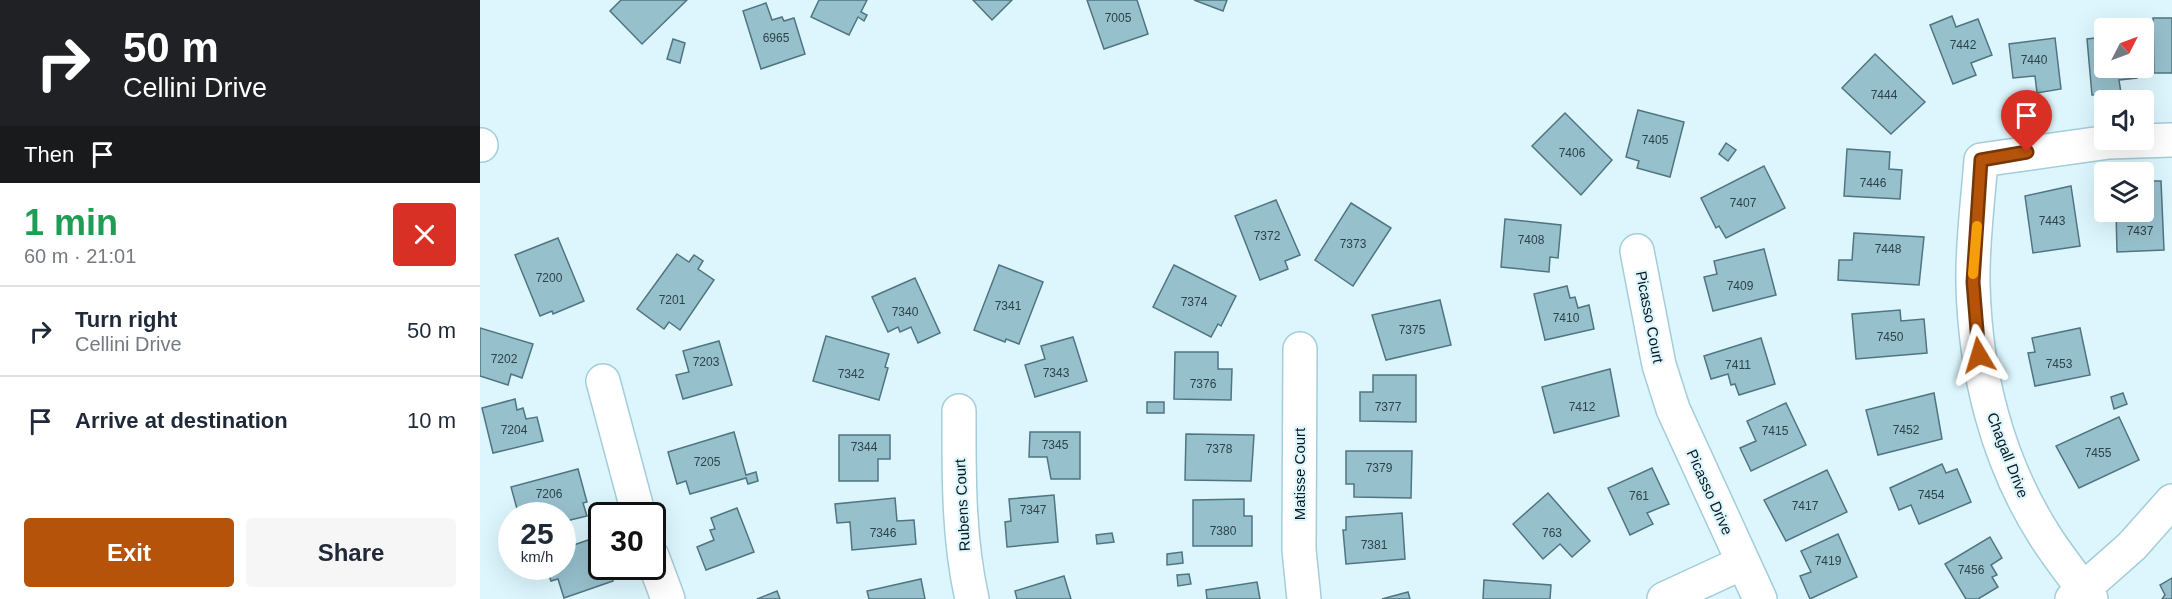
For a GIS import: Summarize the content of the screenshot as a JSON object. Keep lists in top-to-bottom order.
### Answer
{
  "streets": {
    "street": [
      "Picasso Court",
      "Chagall Drive",
      "Matisse Court",
      "Picasso Drive",
      "Rubens Court"
    ]
  },
  "crossings": [
    ["Picasso Court", "Picasso Drive"]
  ],
  "house_numbers": [
    "7005",
    "6965",
    "7442",
    "7440",
    "7444",
    "7405",
    "7406",
    "7446",
    "7407",
    "7443",
    "7437",
    "7372",
    "7408",
    "7373",
    "7448",
    "7200",
    "7409",
    "7201",
    "7374",
    "7341",
    "7340",
    "7410",
    "7375",
    "7450",
    "7202",
    "7203",
    "7453",
    "7411",
    "7343",
    "7342",
    "7376",
    "7377",
    "7412",
    "7204",
    "7452",
    "7415",
    "7345",
    "7344",
    "7378",
    "7455",
    "7205",
    "7379",
    "7206",
    "7454",
    "761",
    "7417",
    "7347",
    "7380",
    "7346",
    "763",
    "7381",
    "7419",
    "7456"
  ],
  "north": "top right",
  "page": {
    "turn": ["50 m", "Cellini Drive"],
    "then": "Then",
    "heading": ["1 min", "60 m · 21:01"],
    "list": [
      {
        "name": "Turn right",
        "note": "Cellini Drive",
        "value": "50 m"
      },
      {
        "name": "Arrive at destination",
        "value": "10 m"
      }
    ],
    "speed": "25 km/h",
    "limit": "30",
    "buttons": ["Exit", "Share"]
  }
}
